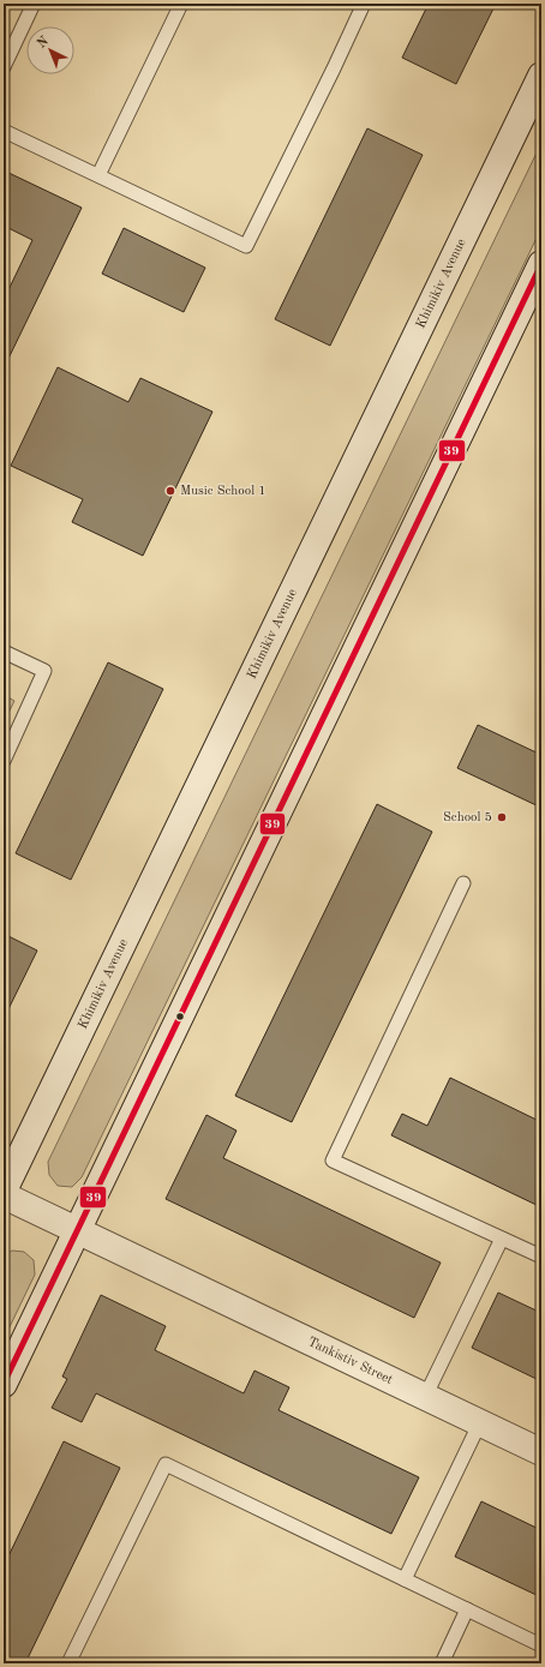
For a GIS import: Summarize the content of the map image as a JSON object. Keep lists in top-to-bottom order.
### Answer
{
  "streets": {
    "main road": ["Khimikiv Avenue", "Tankistiv Street"]
  },
  "places": ["Music School 1", "School 5"],
  "lines": ["transit line 39"],
  "north": "top left"
}
